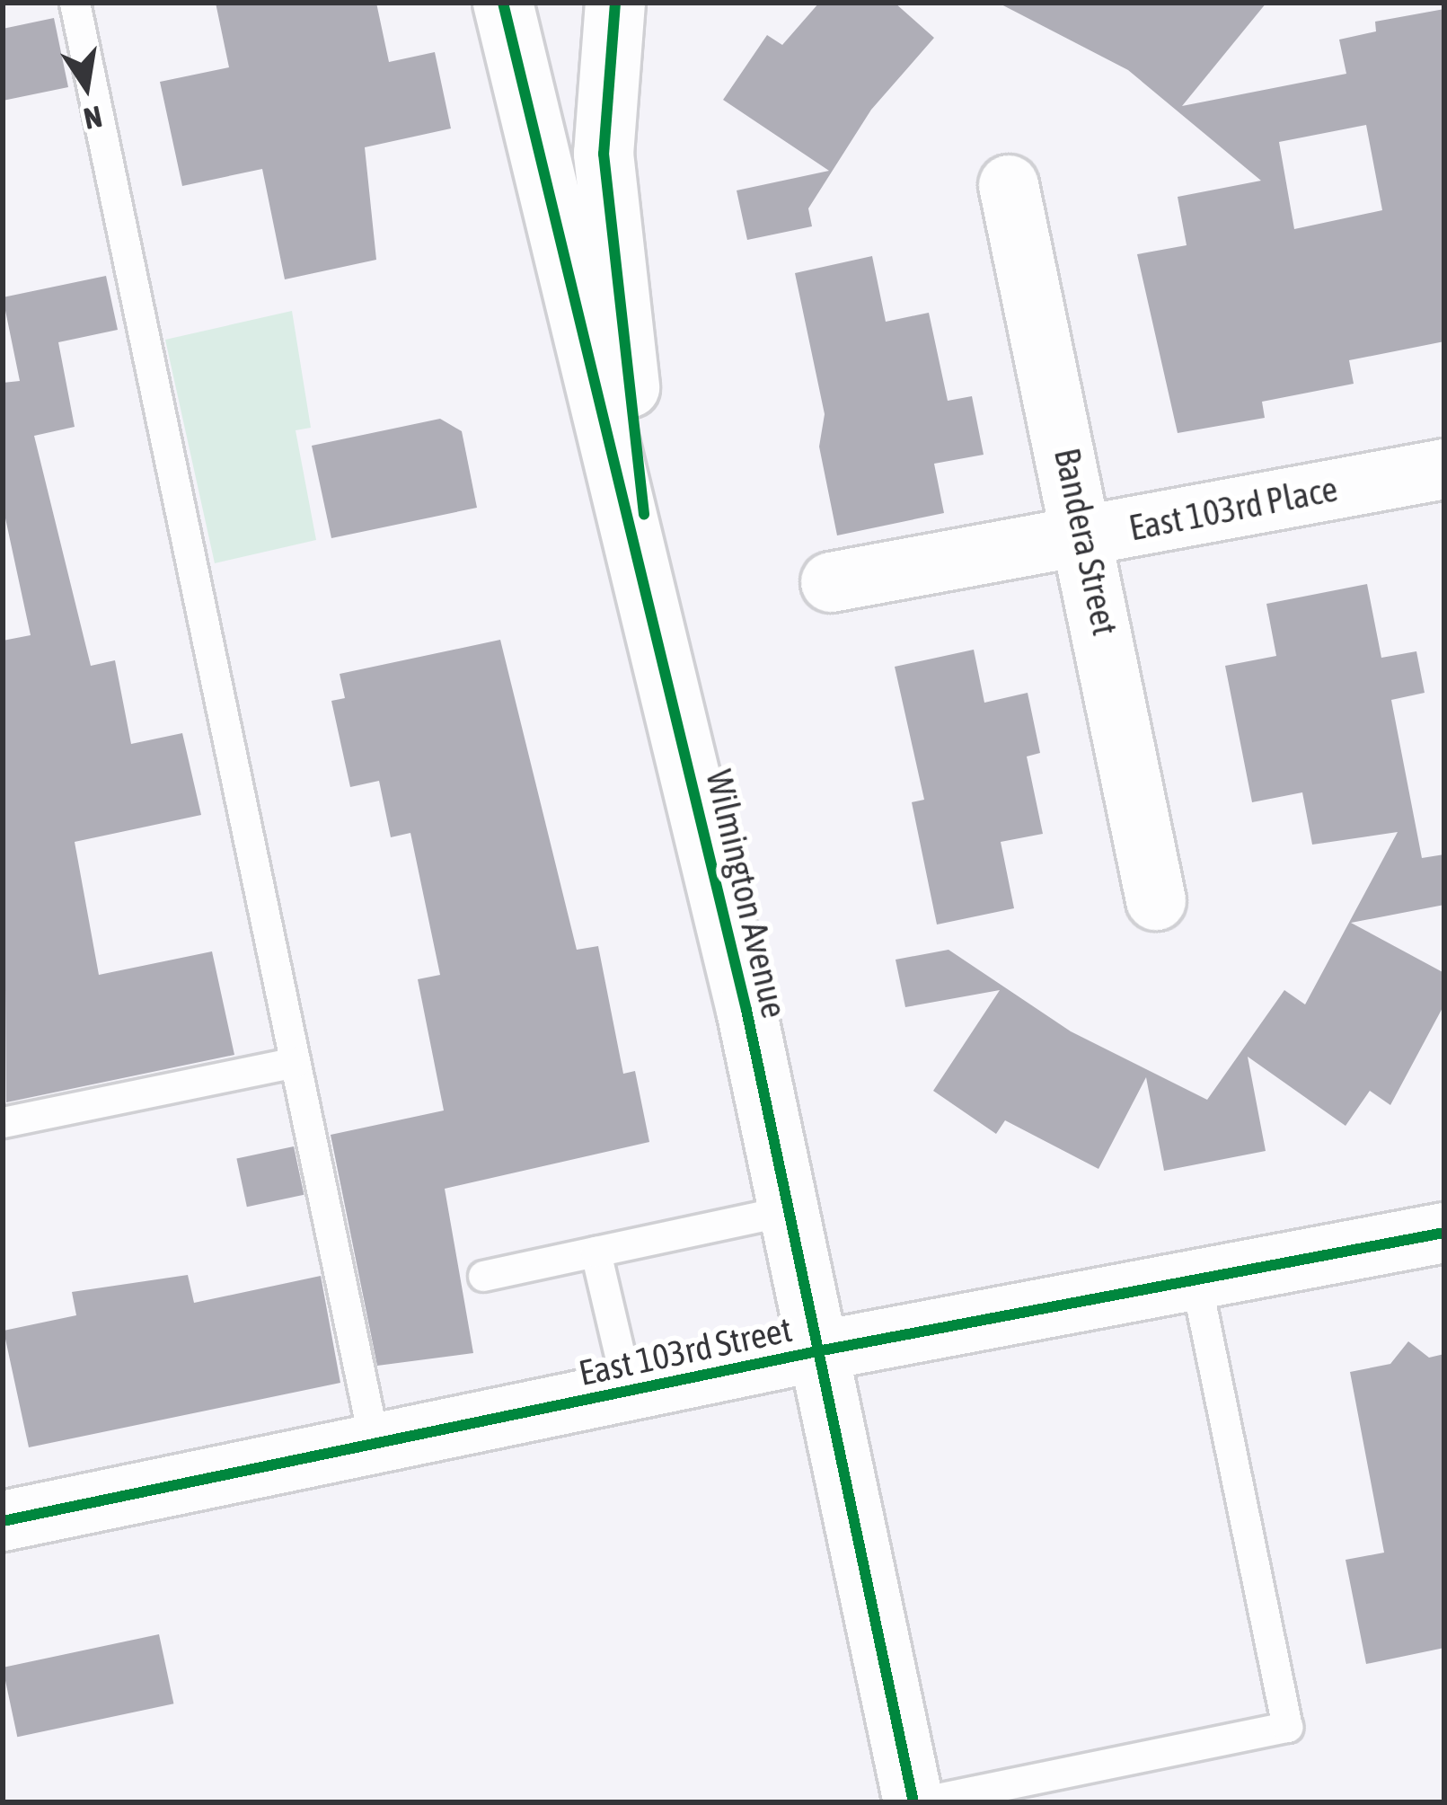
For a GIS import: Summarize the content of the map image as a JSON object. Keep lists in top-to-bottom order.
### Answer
{
  "streets": {
    "street": [
      "East 103rd Place",
      "Bandera Street",
      "Wilmington Avenue",
      "East 103rd Street"
    ]
  },
  "crossings": [
    ["East 103rd Place", "Bandera Street"],
    ["Wilmington Avenue", "East 103rd Street"]
  ],
  "north": "bottom"
}
